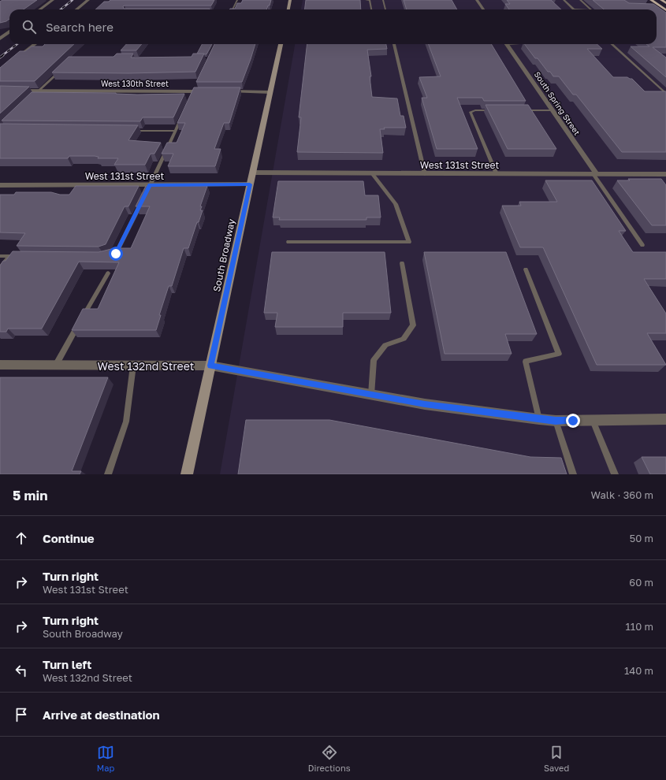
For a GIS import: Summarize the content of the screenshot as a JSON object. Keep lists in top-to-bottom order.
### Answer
{
  "streets": {
    "main road": ["South Broadway"],
    "street": [
      "West 130th Street",
      "South Spring Street",
      "West 131st Street",
      "West 132nd Street"
    ]
  },
  "crossings": [
    ["South Spring Street", "West 131st Street"],
    ["West 131st Street", "South Broadway"],
    ["South Broadway", "West 132nd Street"]
  ],
  "page": {
    "search": "Search here",
    "heading": ["5 min", "Walk · 360 m"],
    "list": [
      ["Continue", "50 m"],
      ["Turn right", "West 131st Street", "60 m"],
      ["Turn right", "South Broadway", "110 m"],
      ["Turn left", "West 132nd Street", "140 m"],
      "Arrive at destination"
    ],
    "nav": ["Map", "Directions", "Saved"]
  }
}
